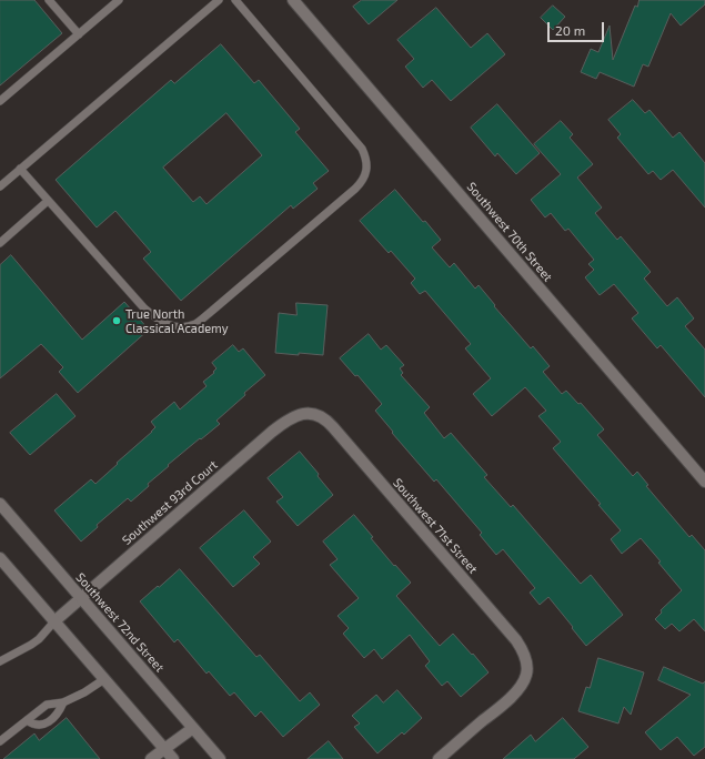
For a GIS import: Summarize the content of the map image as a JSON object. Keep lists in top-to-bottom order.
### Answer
{
  "streets": {
    "street": [
      "Southwest 70th Street",
      "Southwest 93rd Court",
      "Southwest 71st Street",
      "Southwest 72nd Street"
    ]
  },
  "crossings": [
    ["Southwest 93rd Court", "Southwest 71st Street"],
    ["Southwest 93rd Court", "Southwest 72nd Street"]
  ],
  "places": ["True North Classical Academy"],
  "scale_bar": "20 m"
}
